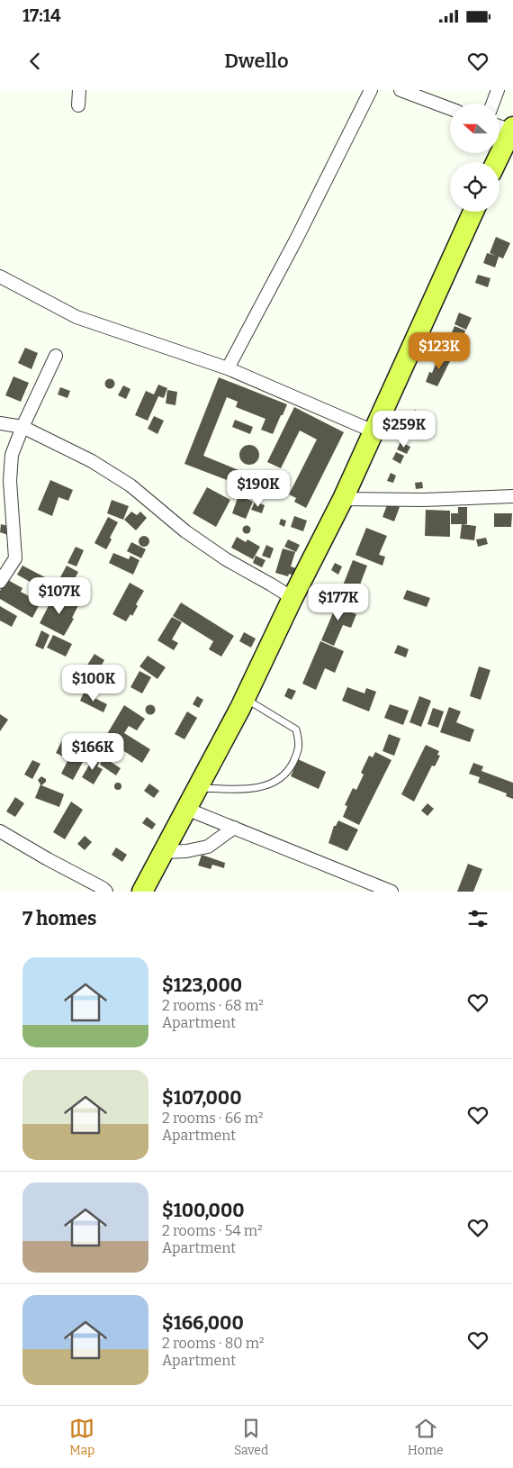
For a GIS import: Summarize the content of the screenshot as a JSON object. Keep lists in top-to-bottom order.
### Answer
{
  "north": "left",
  "page": {
    "status": "17:14",
    "header": "Dwello",
    "price": [
      "$123K",
      "$259K",
      "$190K",
      "$107K",
      "$177K",
      "$100K",
      "$166K"
    ],
    "heading": "7 homes",
    "list": [
      {
        "name": "$123,000",
        "note": "2 rooms · 68 m² · Apartment"
      },
      {
        "name": "$107,000",
        "note": "2 rooms · 66 m² · Apartment"
      },
      {
        "name": "$100,000",
        "note": "2 rooms · 54 m² · Apartment"
      },
      {
        "name": "$166,000",
        "note": "2 rooms · 80 m² · Apartment"
      }
    ],
    "tabs": ["Map", "Saved", "Home"]
  }
}
